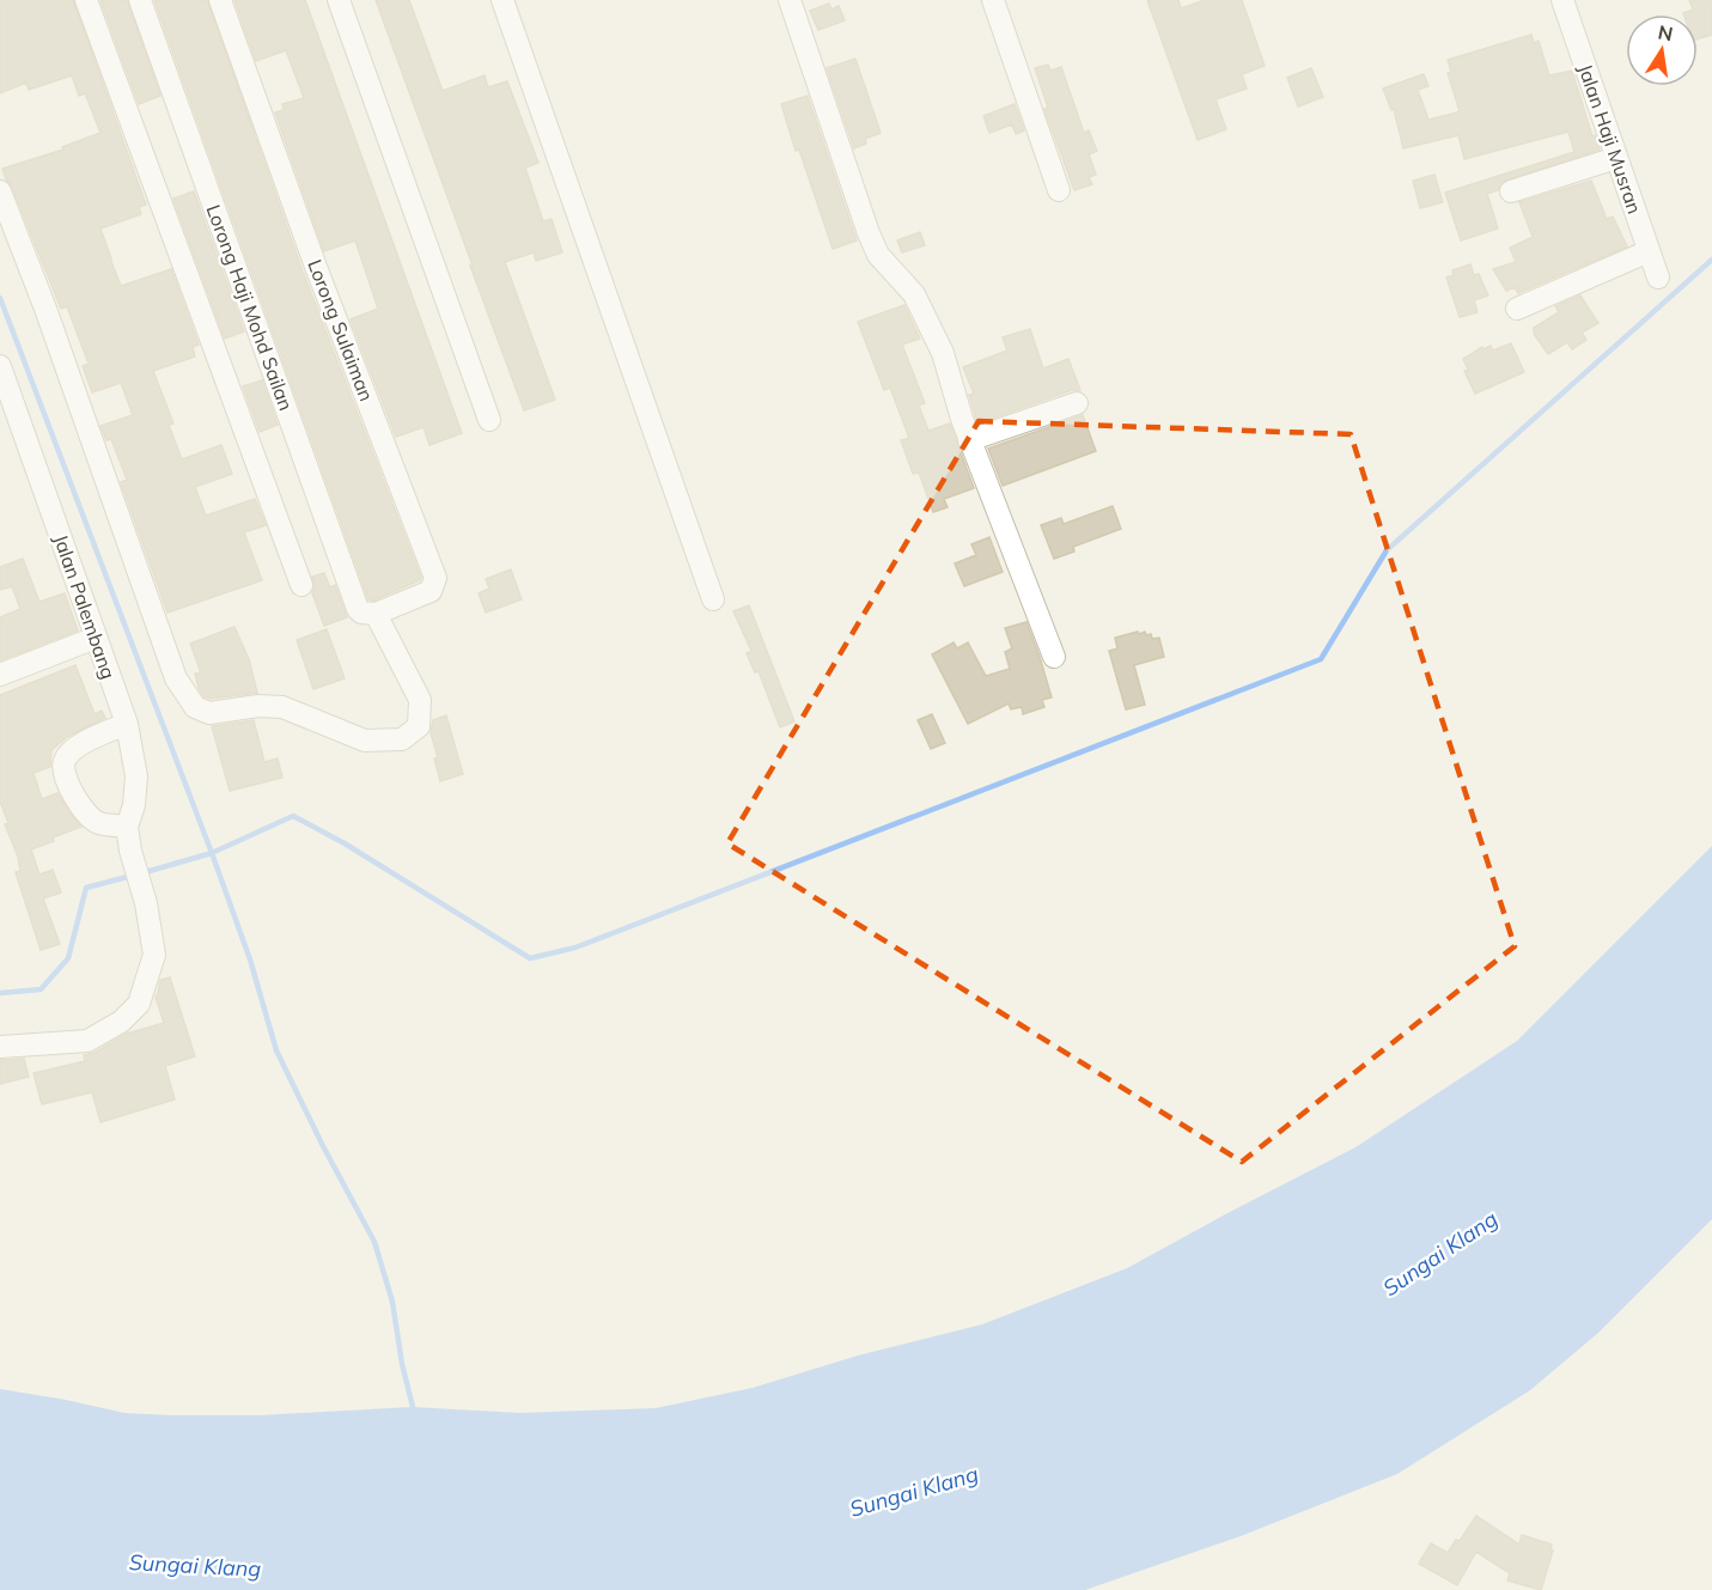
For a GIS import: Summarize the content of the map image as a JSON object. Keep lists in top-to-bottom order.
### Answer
{
  "streets": {
    "street": [
      "Jalan Haji Musran",
      "Lorong Haji Mohd Sailan",
      "Lorong Sulaiman",
      "Jalan Palembang"
    ]
  },
  "crossings": [
    ["Lorong Haji Mohd Sailan", "Lorong Sulaiman"]
  ],
  "water": ["Sungai Klang"],
  "north": "top"
}
